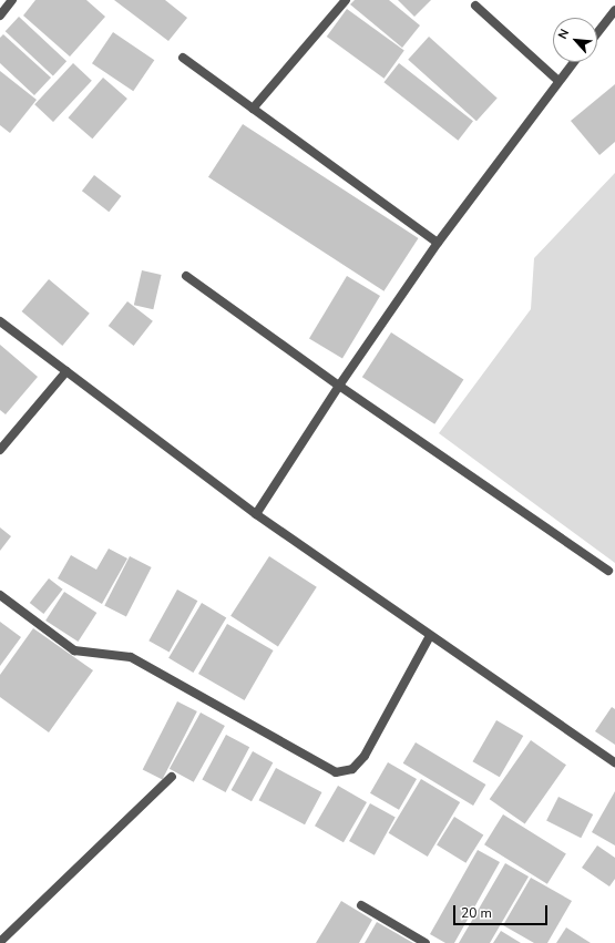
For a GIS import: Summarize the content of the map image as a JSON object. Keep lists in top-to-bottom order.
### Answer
{
  "scale_bar": "20 m",
  "north": "top left"
}
